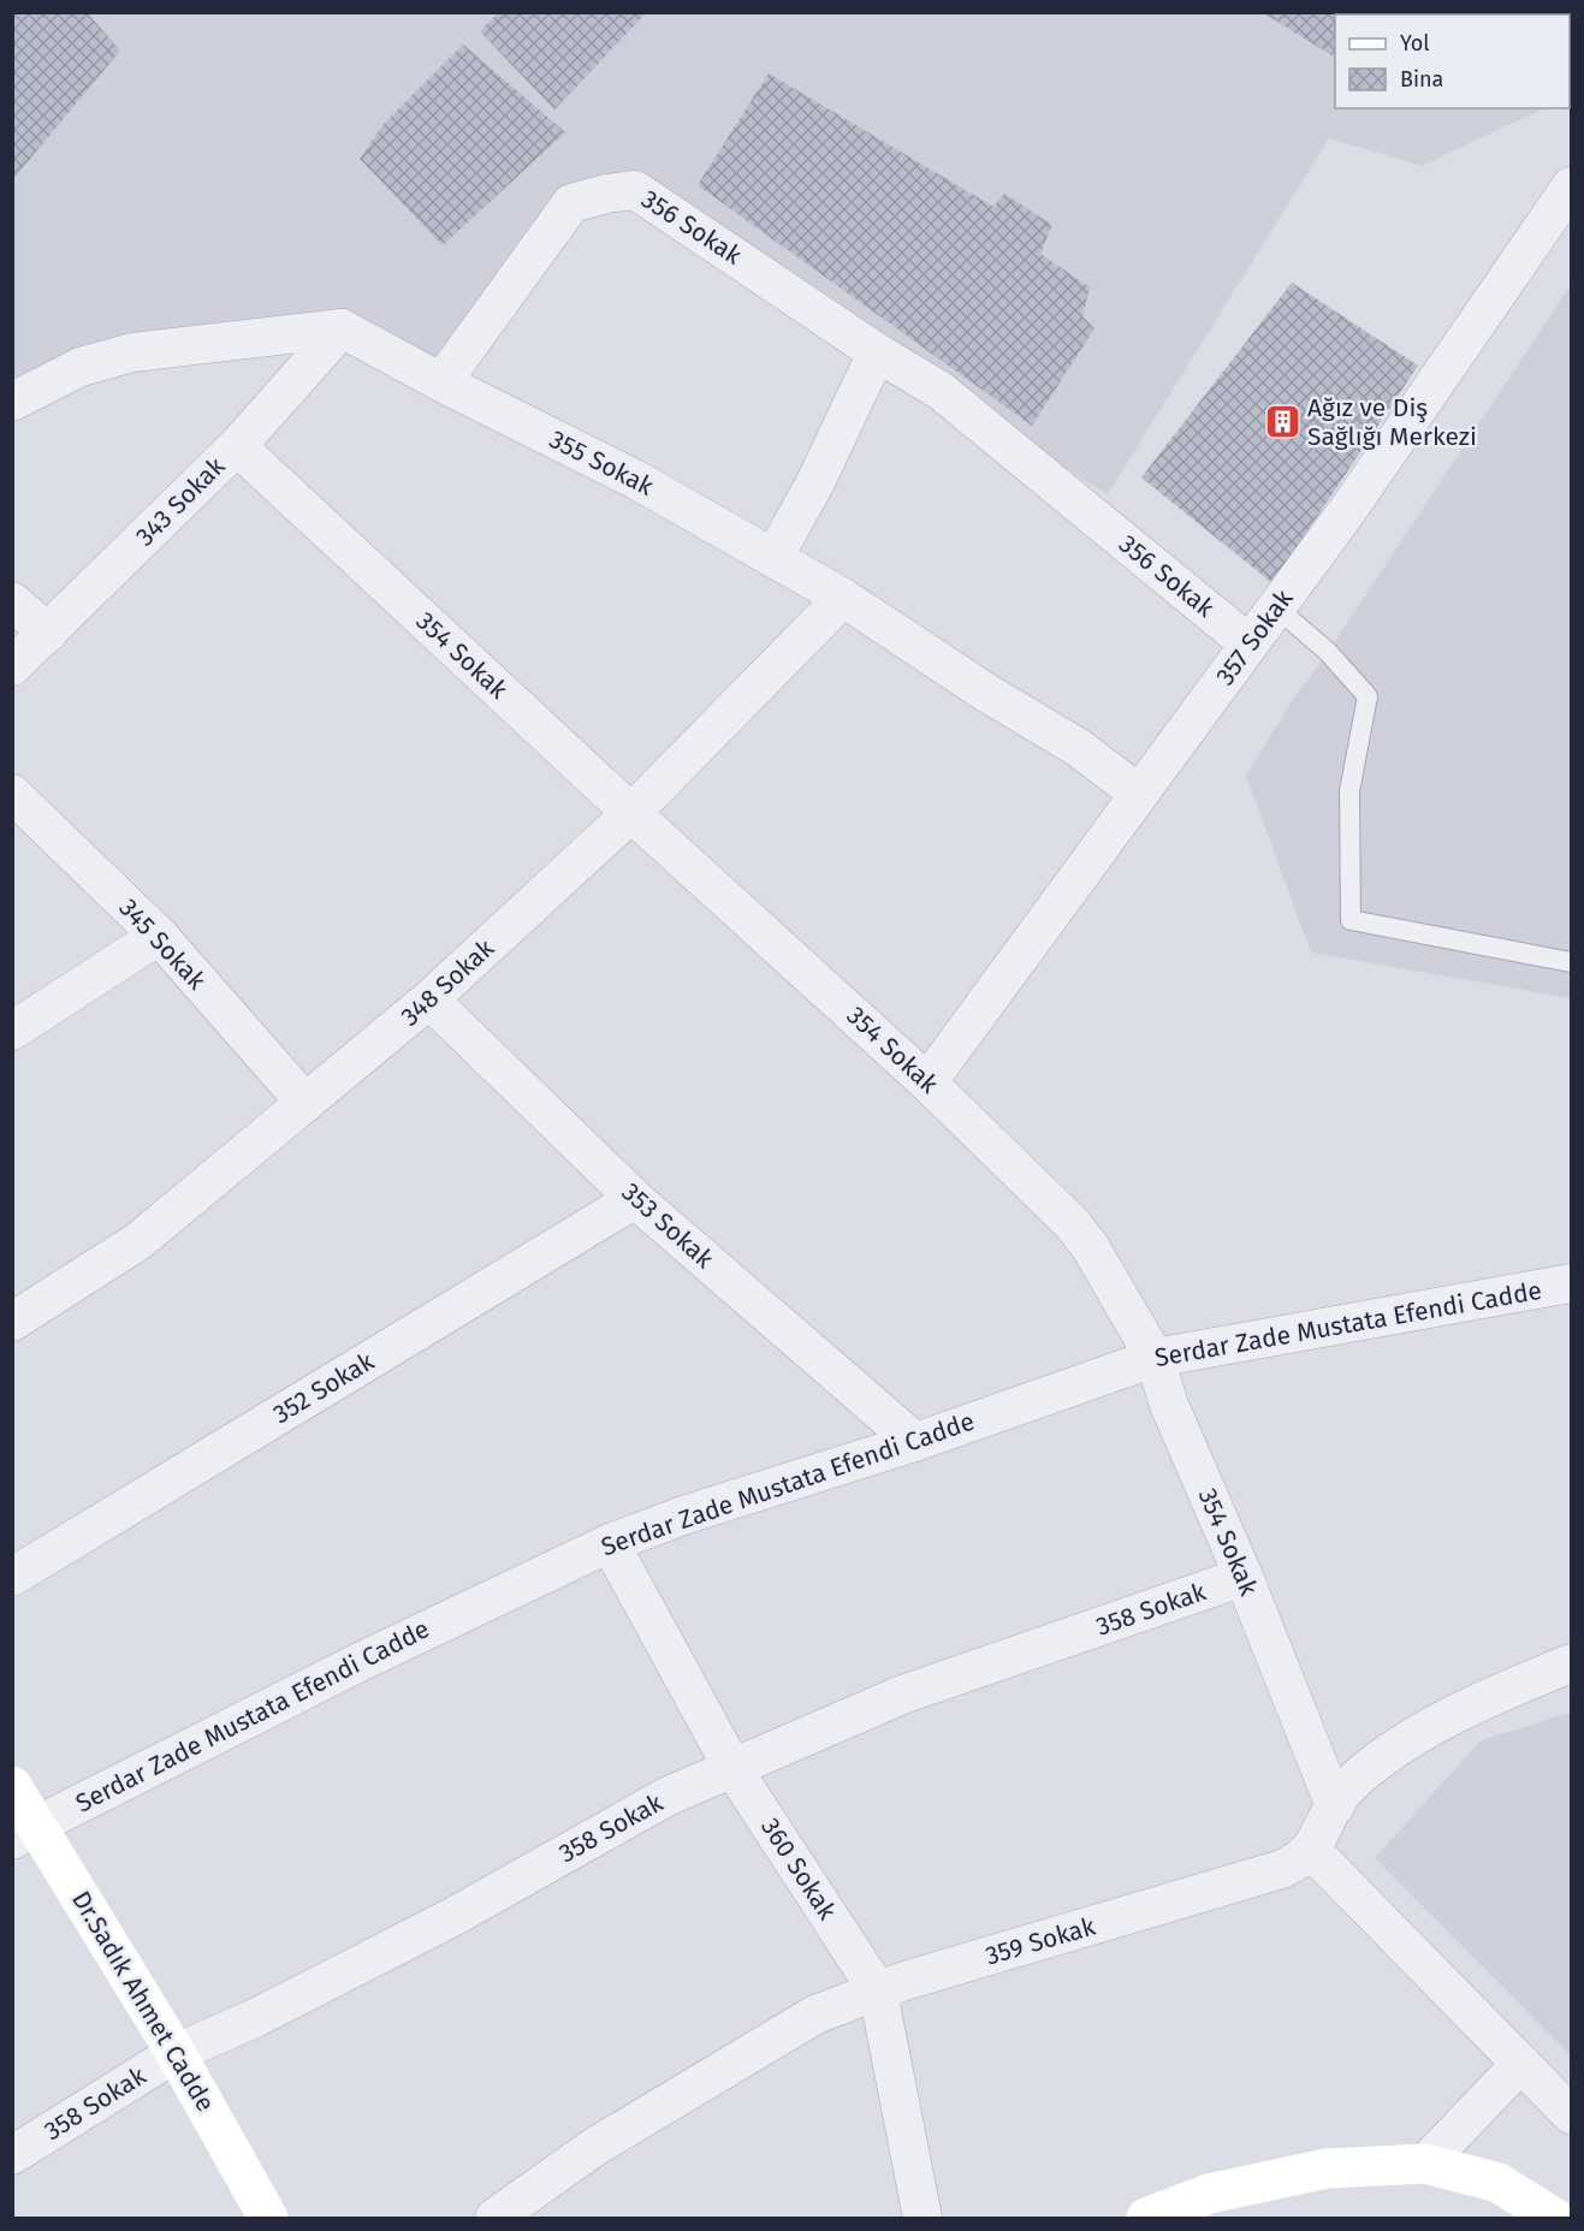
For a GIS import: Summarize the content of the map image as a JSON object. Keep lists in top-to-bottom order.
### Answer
{
  "streets": {
    "street": [
      "356 Sokak",
      "355 Sokak",
      "343 Sokak",
      "357 Sokak",
      "354 Sokak",
      "345 Sokak",
      "348 Sokak",
      "353 Sokak",
      "Serdar Zade Mustata Efendi Cadde",
      "352 Sokak",
      "358 Sokak",
      "360 Sokak",
      "359 Sokak",
      "Dr.Sadık Ahmet Cadde"
    ]
  },
  "crossings": [
    ["356 Sokak", "355 Sokak"],
    ["356 Sokak", "357 Sokak"],
    ["355 Sokak", "343 Sokak"],
    ["355 Sokak", "357 Sokak"],
    ["355 Sokak", "348 Sokak"],
    ["343 Sokak", "354 Sokak"],
    ["357 Sokak", "354 Sokak"],
    ["354 Sokak", "348 Sokak"],
    ["354 Sokak", "Serdar Zade Mustata Efendi Cadde"],
    ["354 Sokak", "358 Sokak"],
    ["354 Sokak", "359 Sokak"],
    ["345 Sokak", "348 Sokak"],
    ["348 Sokak", "353 Sokak"],
    ["353 Sokak", "Serdar Zade Mustata Efendi Cadde"],
    ["353 Sokak", "352 Sokak"],
    ["Serdar Zade Mustata Efendi Cadde", "360 Sokak"],
    ["Serdar Zade Mustata Efendi Cadde", "Dr.Sadık Ahmet Cadde"],
    ["358 Sokak", "360 Sokak"],
    ["358 Sokak", "Dr.Sadık Ahmet Cadde"],
    ["360 Sokak", "359 Sokak"]
  ],
  "places": {
    "building": ["Ağız ve Diş Sağlığı Merkezi"]
  },
  "legend": ["Yol", "Bina"]
}
